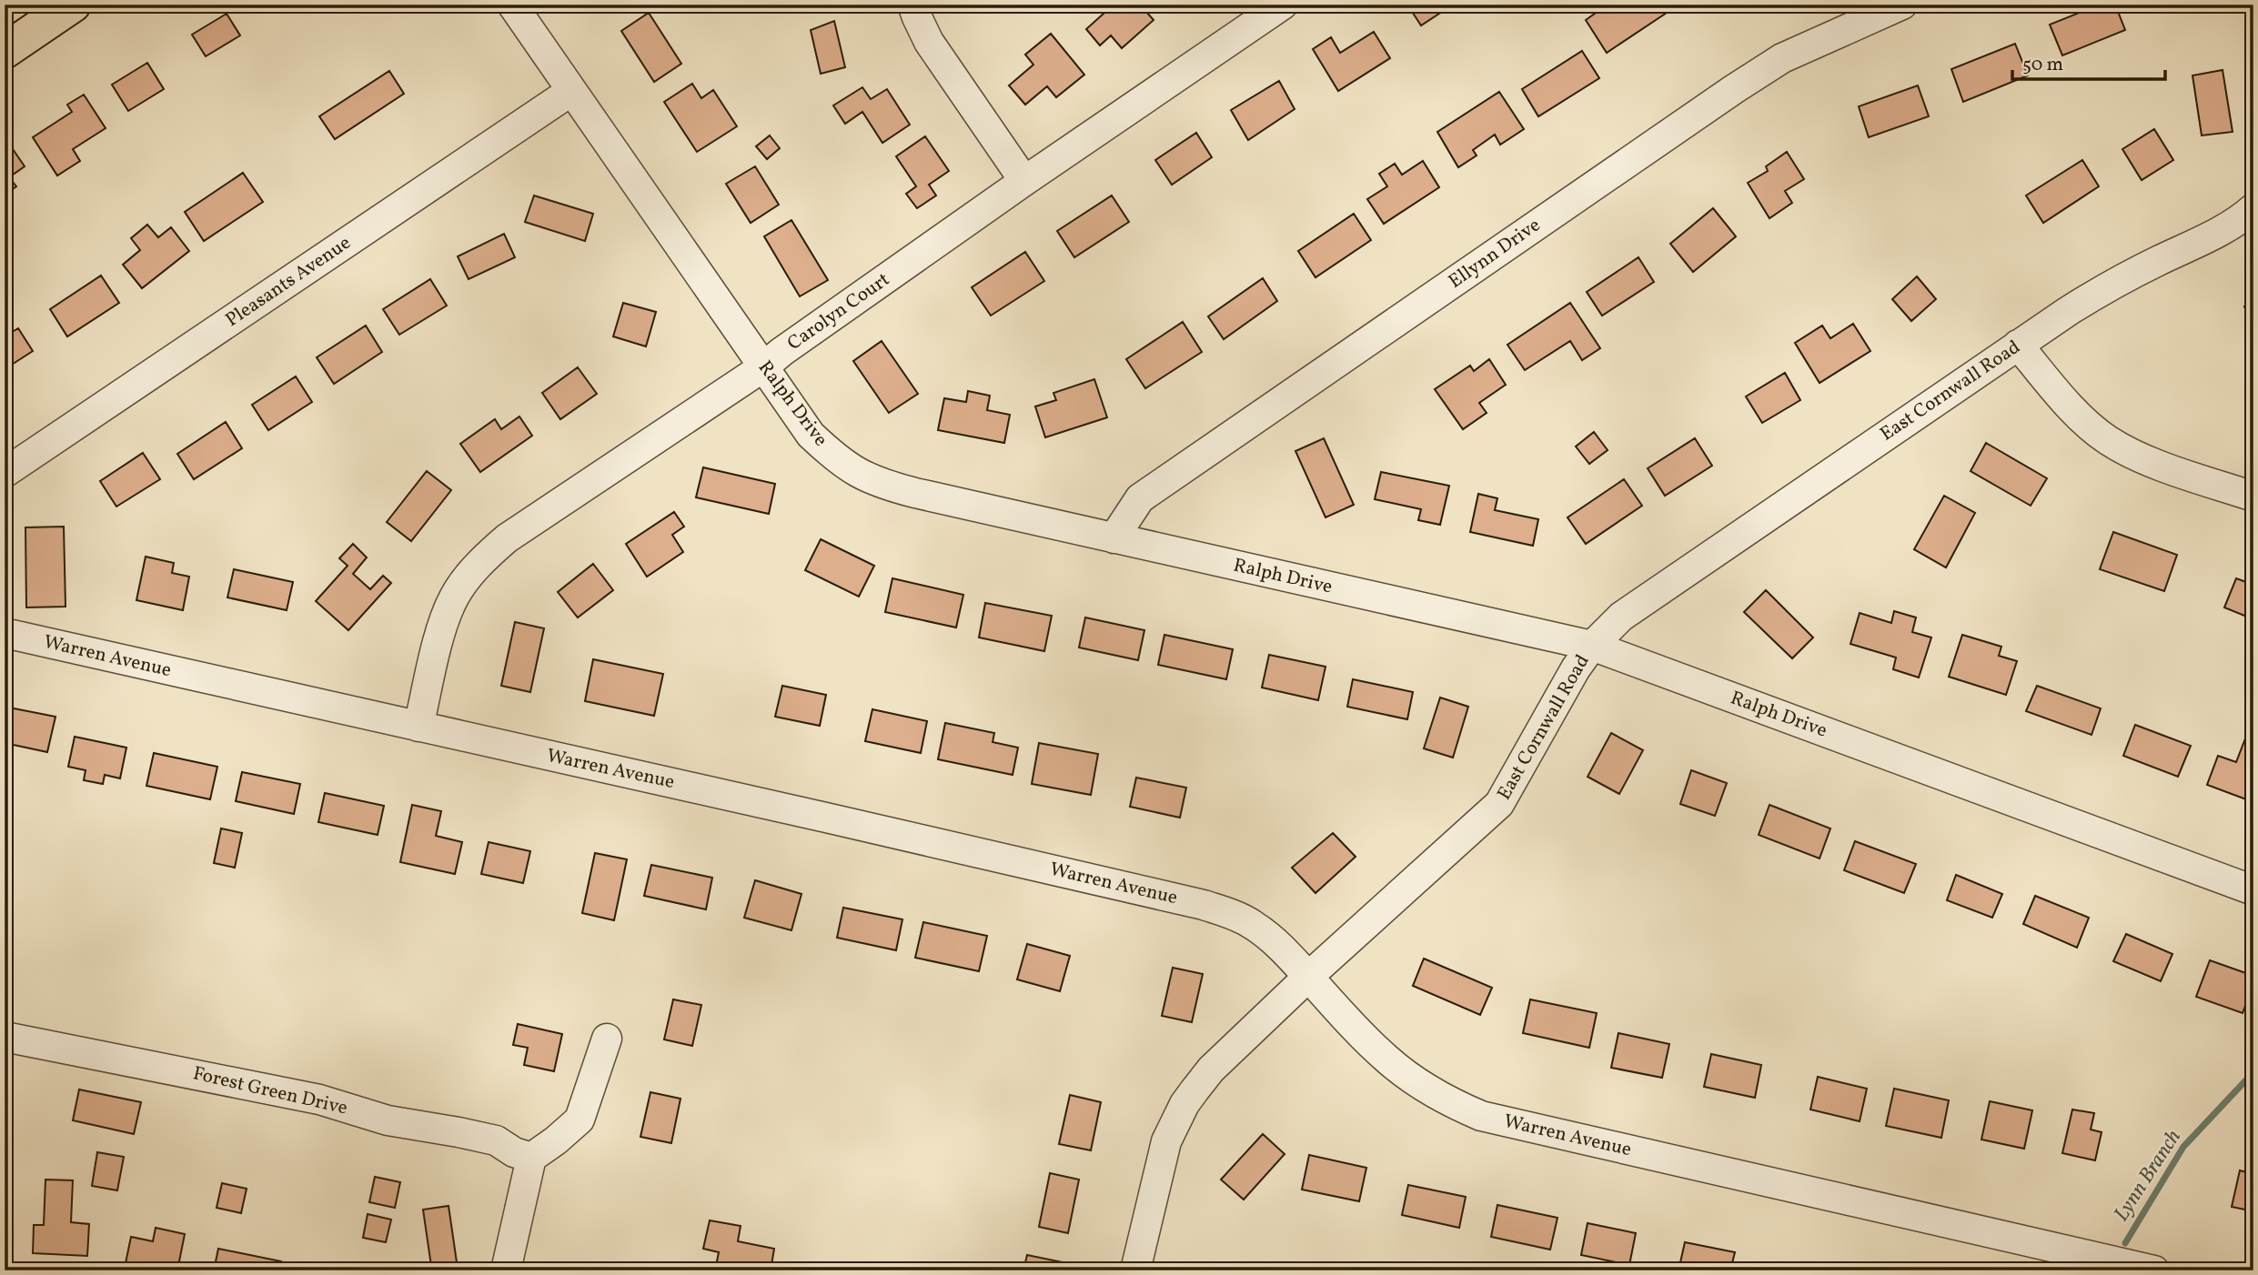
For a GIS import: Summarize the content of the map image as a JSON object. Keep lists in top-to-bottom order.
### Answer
{
  "streets": {
    "street": [
      "Ellynn Drive",
      "Pleasants Avenue",
      "Carolyn Court",
      "East Cornwall Road",
      "Ralph Drive",
      "Warren Avenue",
      "Forest Green Drive"
    ]
  },
  "crossings": [
    ["Ellynn Drive", "Ralph Drive"],
    ["Pleasants Avenue", "Ralph Drive"],
    ["Carolyn Court", "Ralph Drive"],
    ["Carolyn Court", "Warren Avenue"],
    ["East Cornwall Road", "Ralph Drive"],
    ["East Cornwall Road", "Warren Avenue"]
  ],
  "water": ["Lynn Branch"],
  "scale_bar": "50 m"
}
